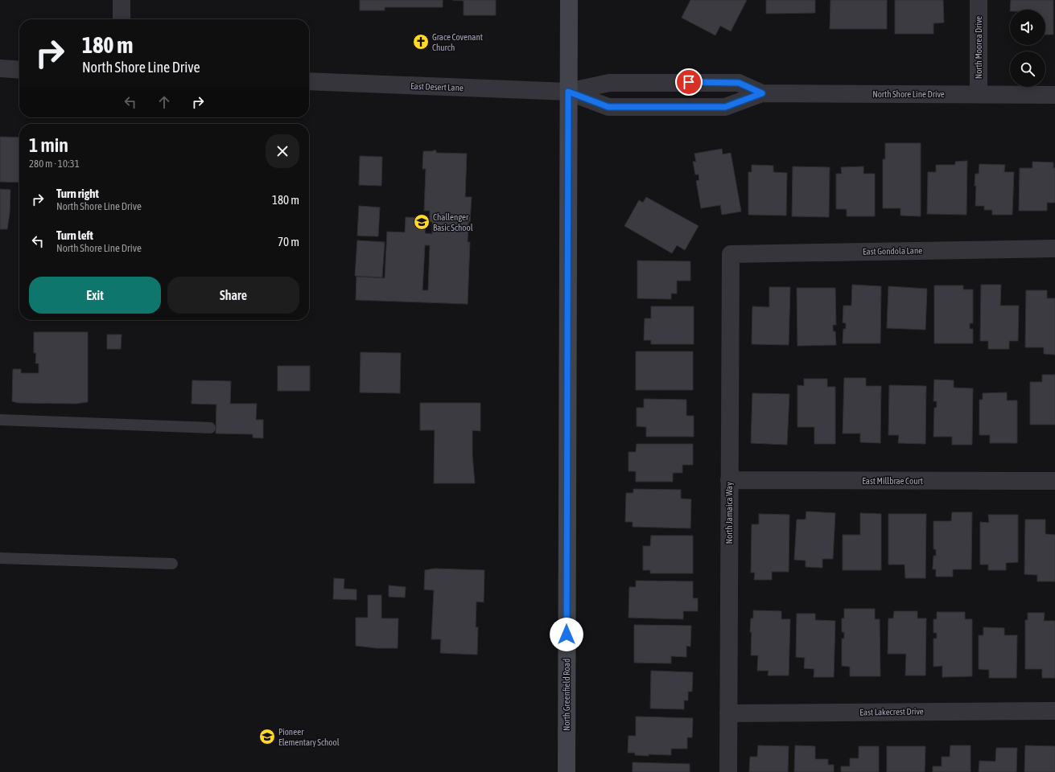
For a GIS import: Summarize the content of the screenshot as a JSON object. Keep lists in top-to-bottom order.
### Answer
{
  "streets": {
    "main road": ["North Greenfield Road"],
    "street": [
      "North Moorea Drive",
      "East Desert Lane",
      "North Shore Line Drive",
      "East Gondola Lane",
      "East Millbrae Court",
      "North Jamaica Way",
      "East Lakecrest Drive"
    ]
  },
  "crossings": [
    ["North Moorea Drive", "North Shore Line Drive"],
    ["East Desert Lane", "North Shore Line Drive"],
    ["East Desert Lane", "North Greenfield Road"],
    ["North Shore Line Drive", "North Greenfield Road"],
    ["East Gondola Lane", "North Jamaica Way"],
    ["East Millbrae Court", "North Jamaica Way"],
    ["North Jamaica Way", "East Lakecrest Drive"]
  ],
  "places": {
    "church": ["Grace Covenant Church"],
    "school or university": ["Challenger Basic School", "Pioneer Elementary School"]
  },
  "page": {
    "turn": ["180 m", "North Shore Line Drive"],
    "heading": ["1 min", "280 m · 10:31"],
    "list": [
      {
        "name": "Turn right",
        "note": "North Shore Line Drive",
        "value": "180 m"
      },
      {
        "name": "Turn left",
        "note": "North Shore Line Drive",
        "value": "70 m"
      }
    ],
    "buttons": ["Exit", "Share"]
  }
}
